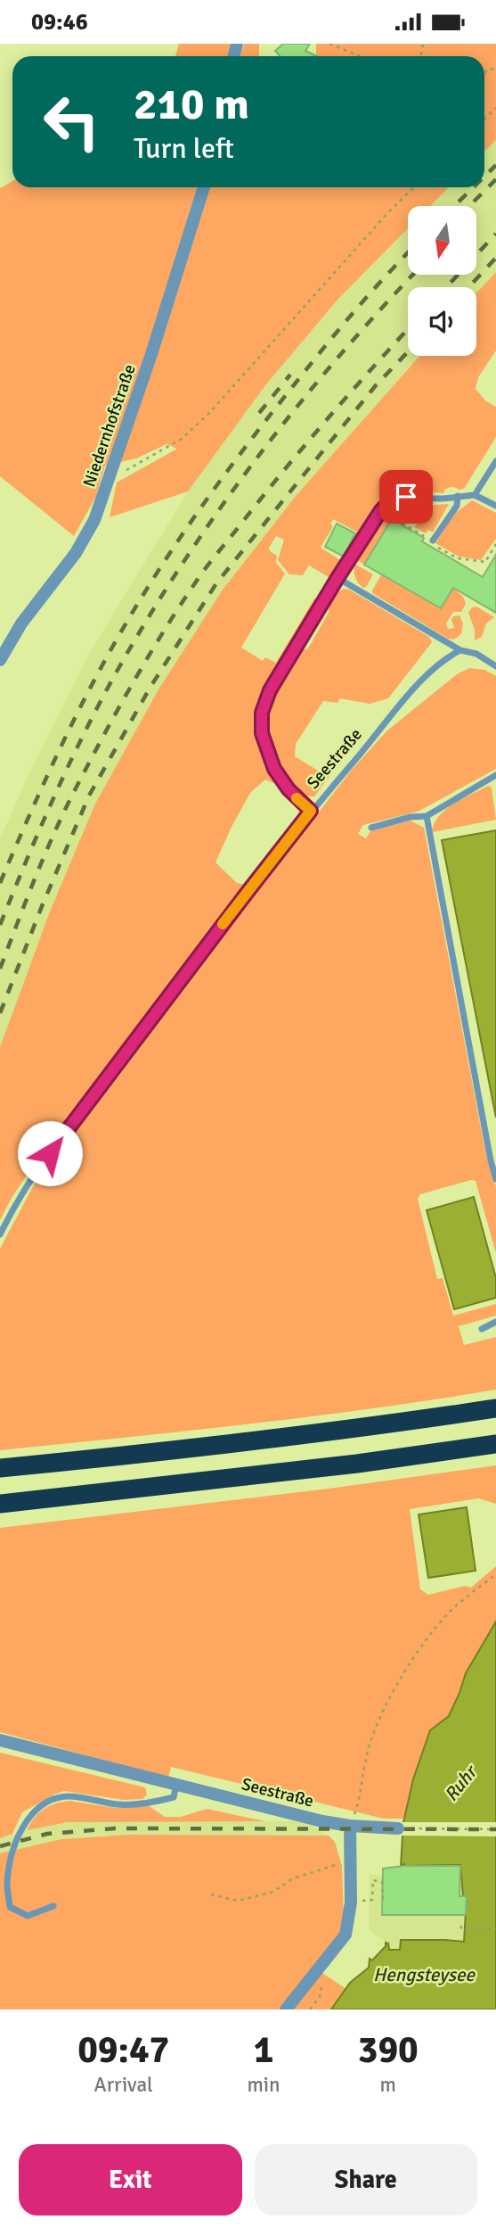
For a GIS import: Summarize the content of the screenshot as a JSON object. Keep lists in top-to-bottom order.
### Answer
{
  "streets": {
    "street": ["Niedernhofstraße", "Seestraße"]
  },
  "water": ["Ruhr", "Hengsteysee"],
  "north": "bottom",
  "page": {
    "status": "09:46",
    "turn": ["210 m", "Turn left"],
    "eta": [
      "09:47",
      "Arrival",
      "1",
      "min",
      "390",
      "m"
    ],
    "buttons": ["Exit", "Share"]
  }
}
